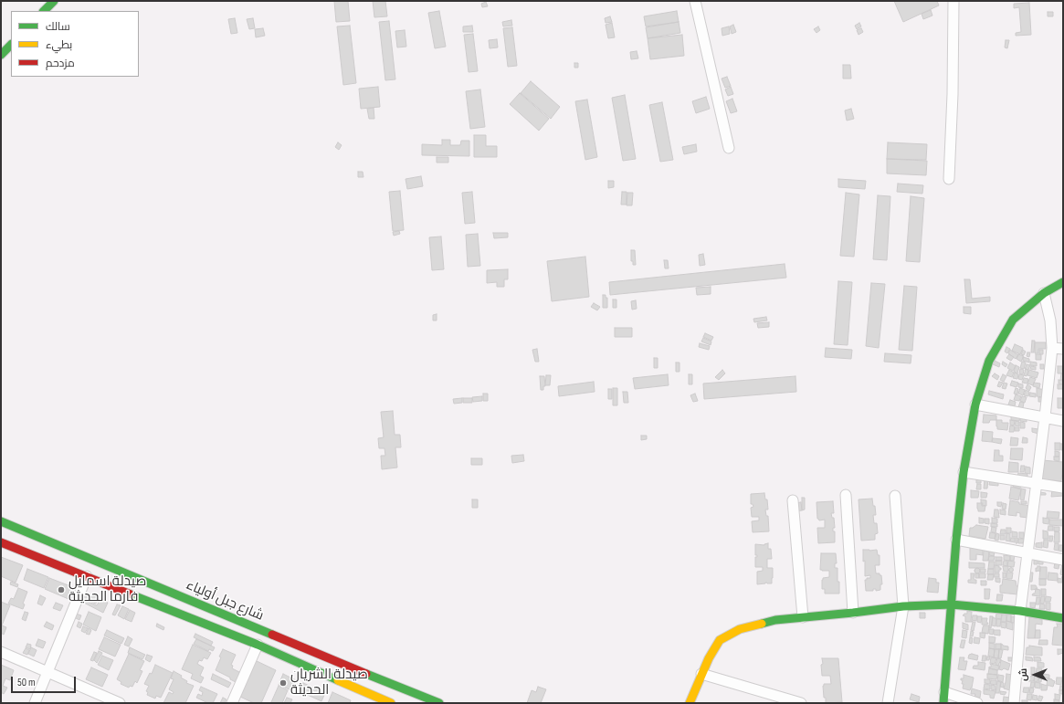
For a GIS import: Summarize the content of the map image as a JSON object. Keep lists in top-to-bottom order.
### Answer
{
  "streets": {
    "street": ["شارع جبل أولياء"]
  },
  "places": ["صيدلة اسمايل فارما الحديثة", "صيدلة الشريان الحديثة"],
  "legend": ["سالك", "بطيء", "مزدحم"],
  "scale_bar": "50 m",
  "north": "left"
}
